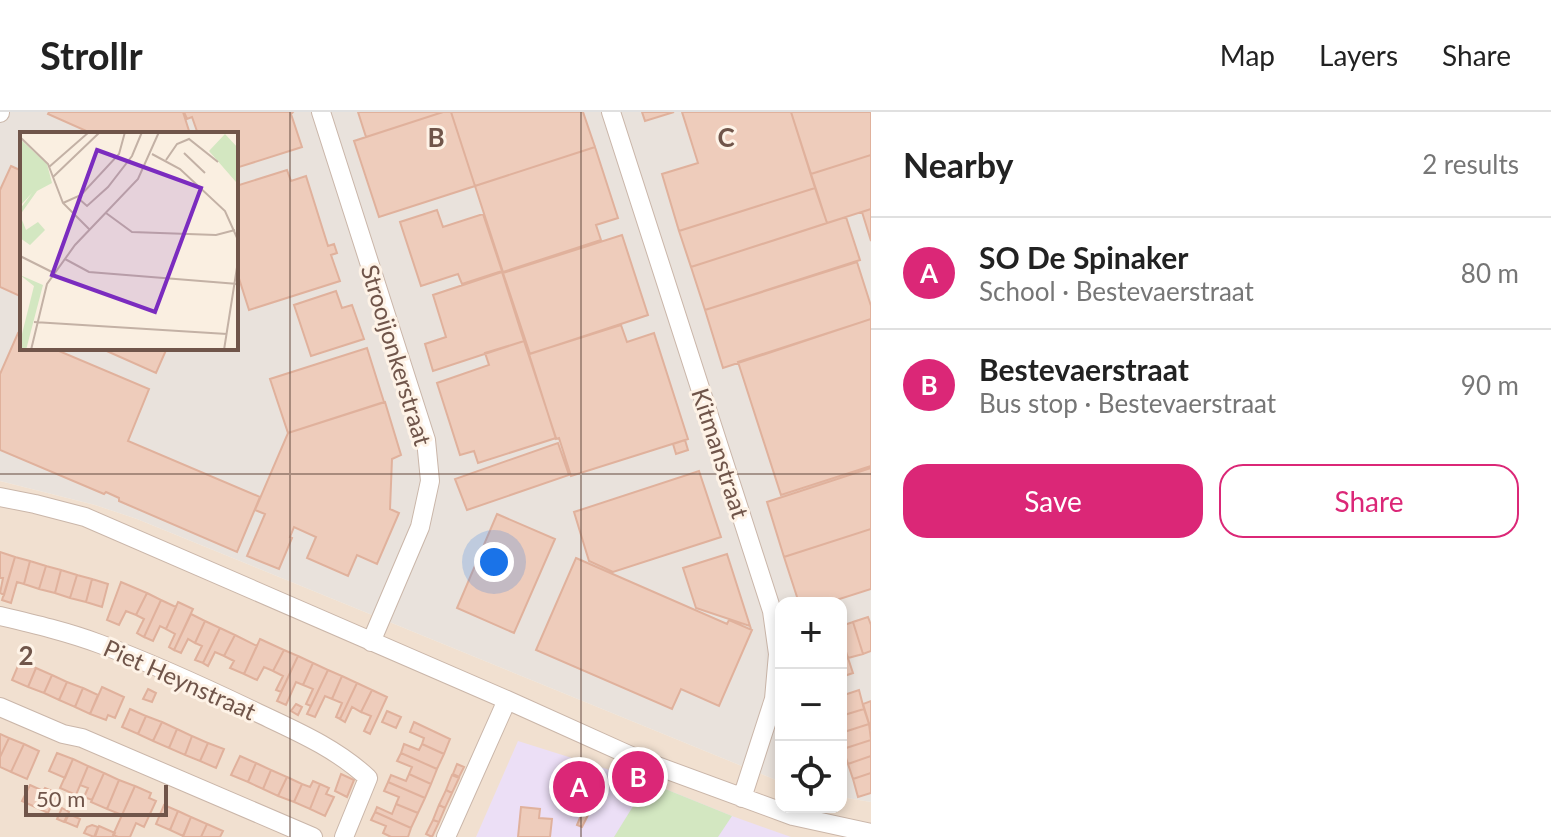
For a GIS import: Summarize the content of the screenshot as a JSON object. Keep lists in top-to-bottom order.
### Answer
{
  "streets": {
    "street": ["Strooijonkerstraat", "Kitmanstraat", "Piet Heynstraat"]
  },
  "scale_bar": "50 m",
  "page": {
    "header": "Strollr",
    "nav": ["Map", "Layers", "Share"],
    "heading": ["Nearby", "2 results"],
    "list": [
      {
        "mark": "A",
        "name": "SO De Spinaker",
        "note": "School · Bestevaerstraat",
        "value": "80 m"
      },
      {
        "mark": "B",
        "name": "Bestevaerstraat",
        "note": "Bus stop · Bestevaerstraat",
        "value": "90 m"
      }
    ],
    "buttons": ["Save", "Share"],
    "map_buttons": ["+", "−"],
    "pins": ["B", "A"],
    "scale": "50 m"
  },
  "grid": {
    "columns": ["B", "C"],
    "rows": ["2"]
  }
}
